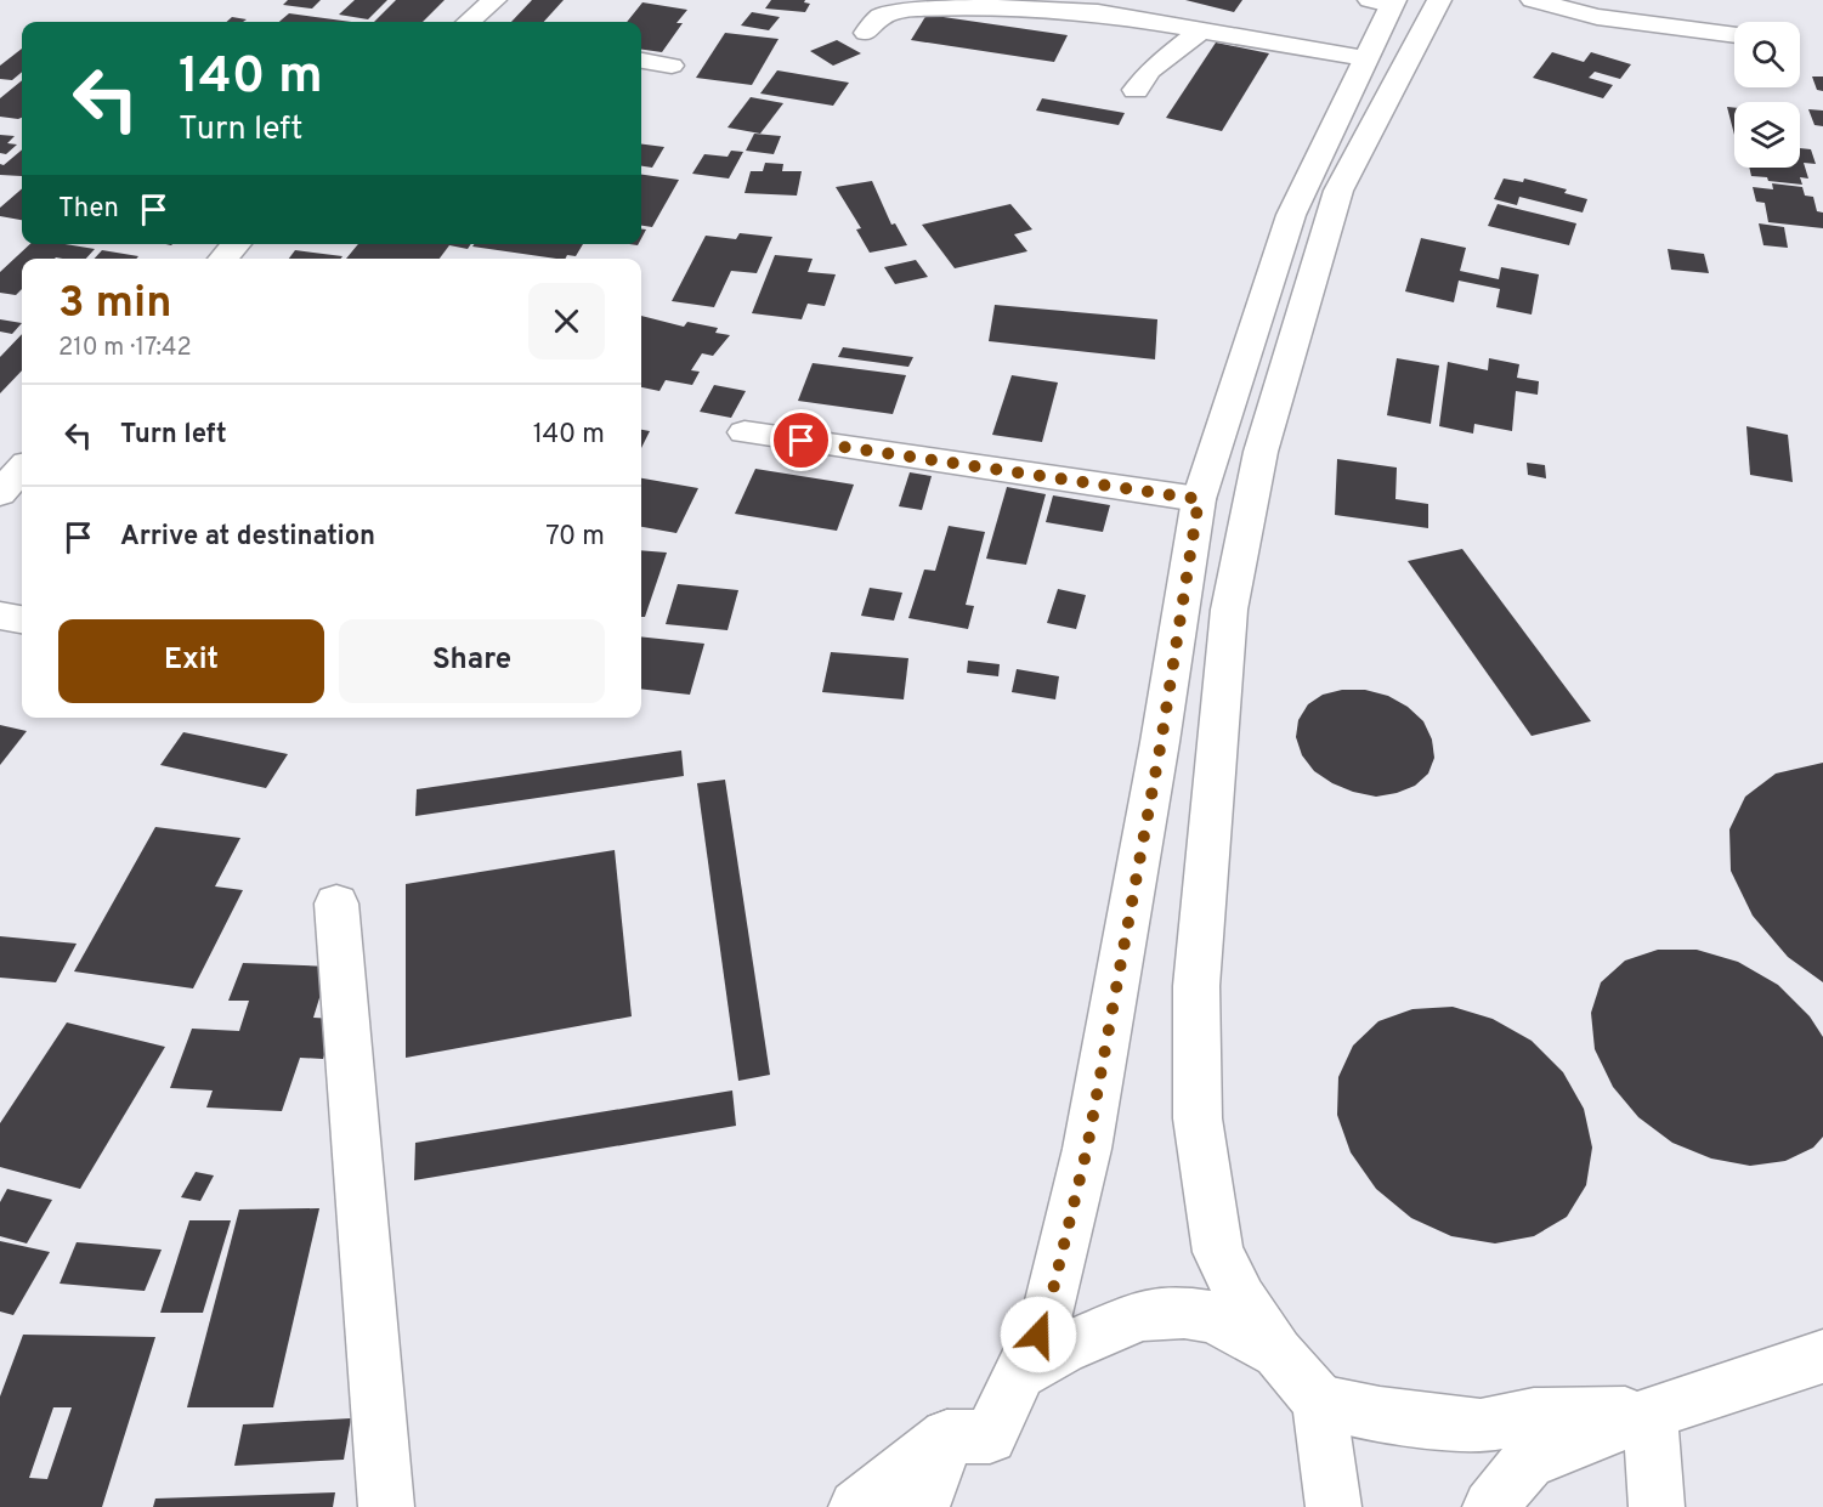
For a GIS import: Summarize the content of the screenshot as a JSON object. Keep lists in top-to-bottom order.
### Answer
{
  "page": {
    "turn": ["140 m", "Turn left"],
    "then": "Then",
    "heading": ["3 min", "210 m · 17:42"],
    "list": [
      {
        "name": "Turn left",
        "value": "140 m"
      },
      {
        "name": "Arrive at destination",
        "value": "70 m"
      }
    ],
    "buttons": ["Exit", "Share"]
  }
}
